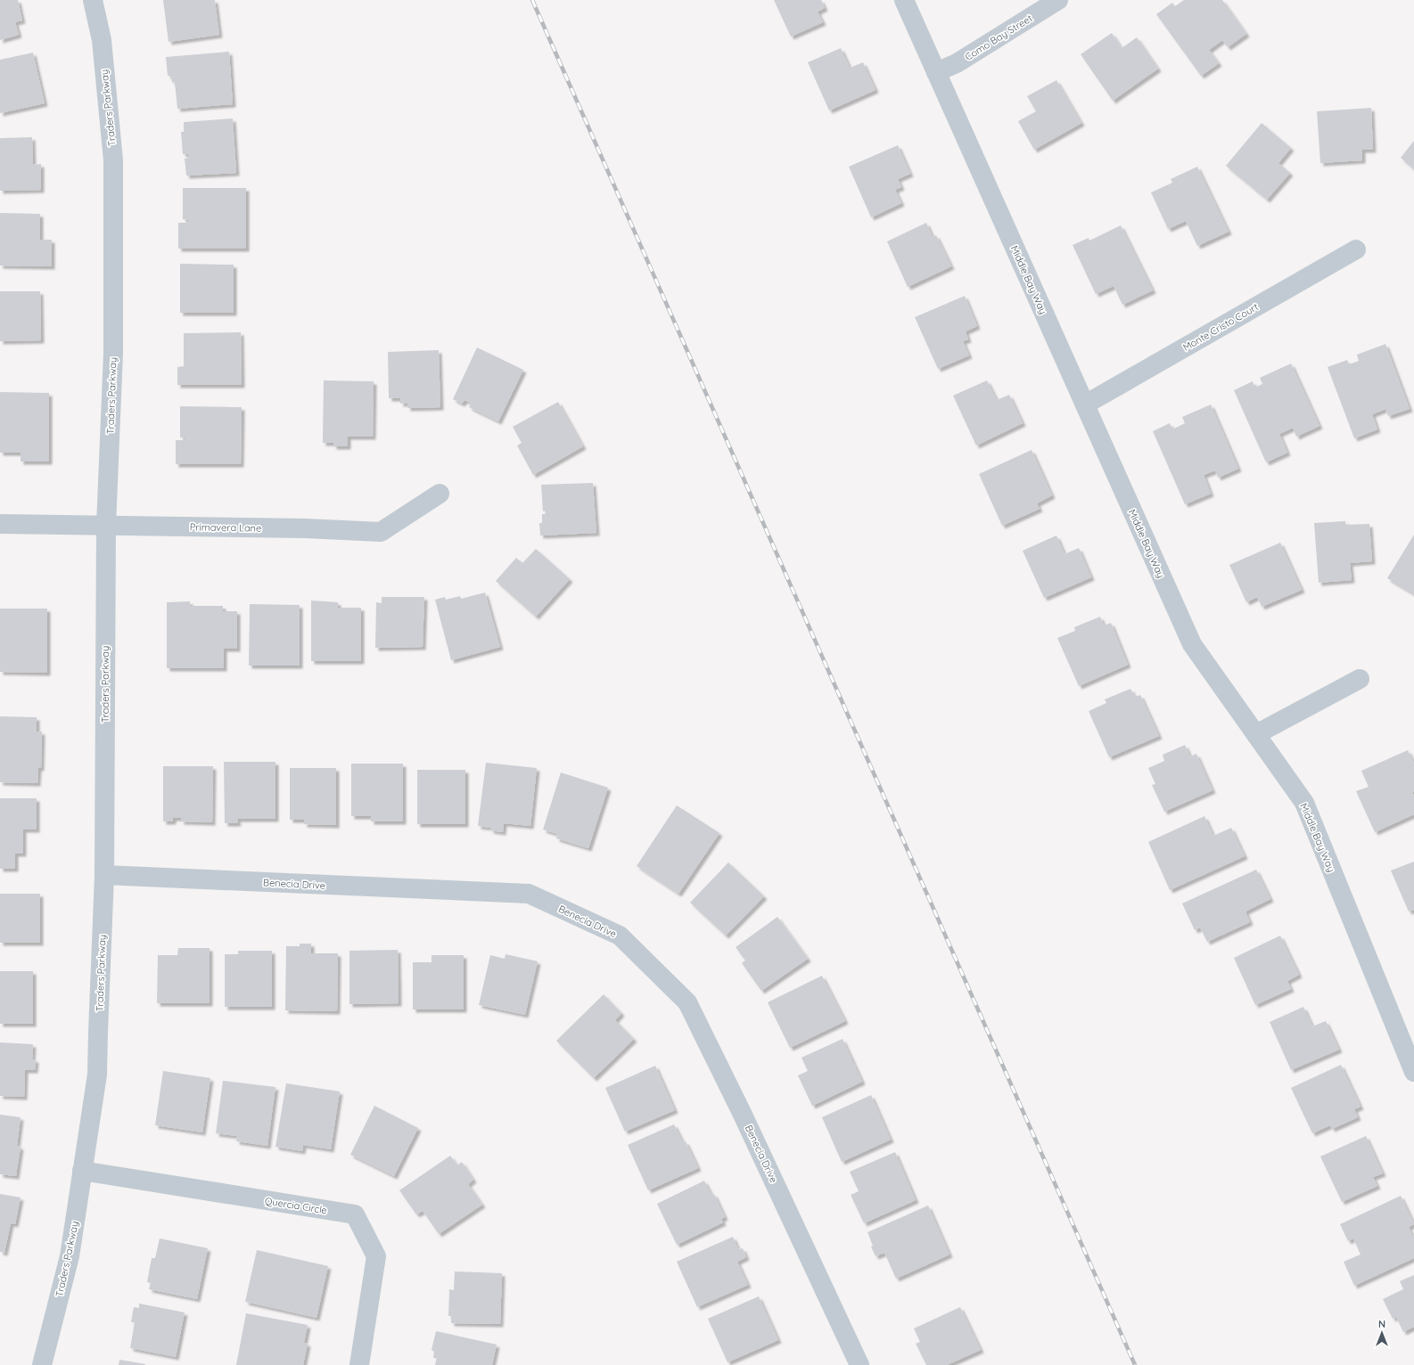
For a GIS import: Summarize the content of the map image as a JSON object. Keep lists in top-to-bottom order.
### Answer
{
  "streets": {
    "street": [
      "Como Bay Street",
      "Traders Parkway",
      "Middle Bay Way",
      "Monte Cristo Court",
      "Primavera Lane",
      "Benecia Drive",
      "Quercia Circle"
    ]
  },
  "crossings": [
    ["Como Bay Street", "Middle Bay Way"],
    ["Traders Parkway", "Primavera Lane"],
    ["Traders Parkway", "Benecia Drive"],
    ["Traders Parkway", "Quercia Circle"],
    ["Middle Bay Way", "Monte Cristo Court"]
  ],
  "north": "top"
}
